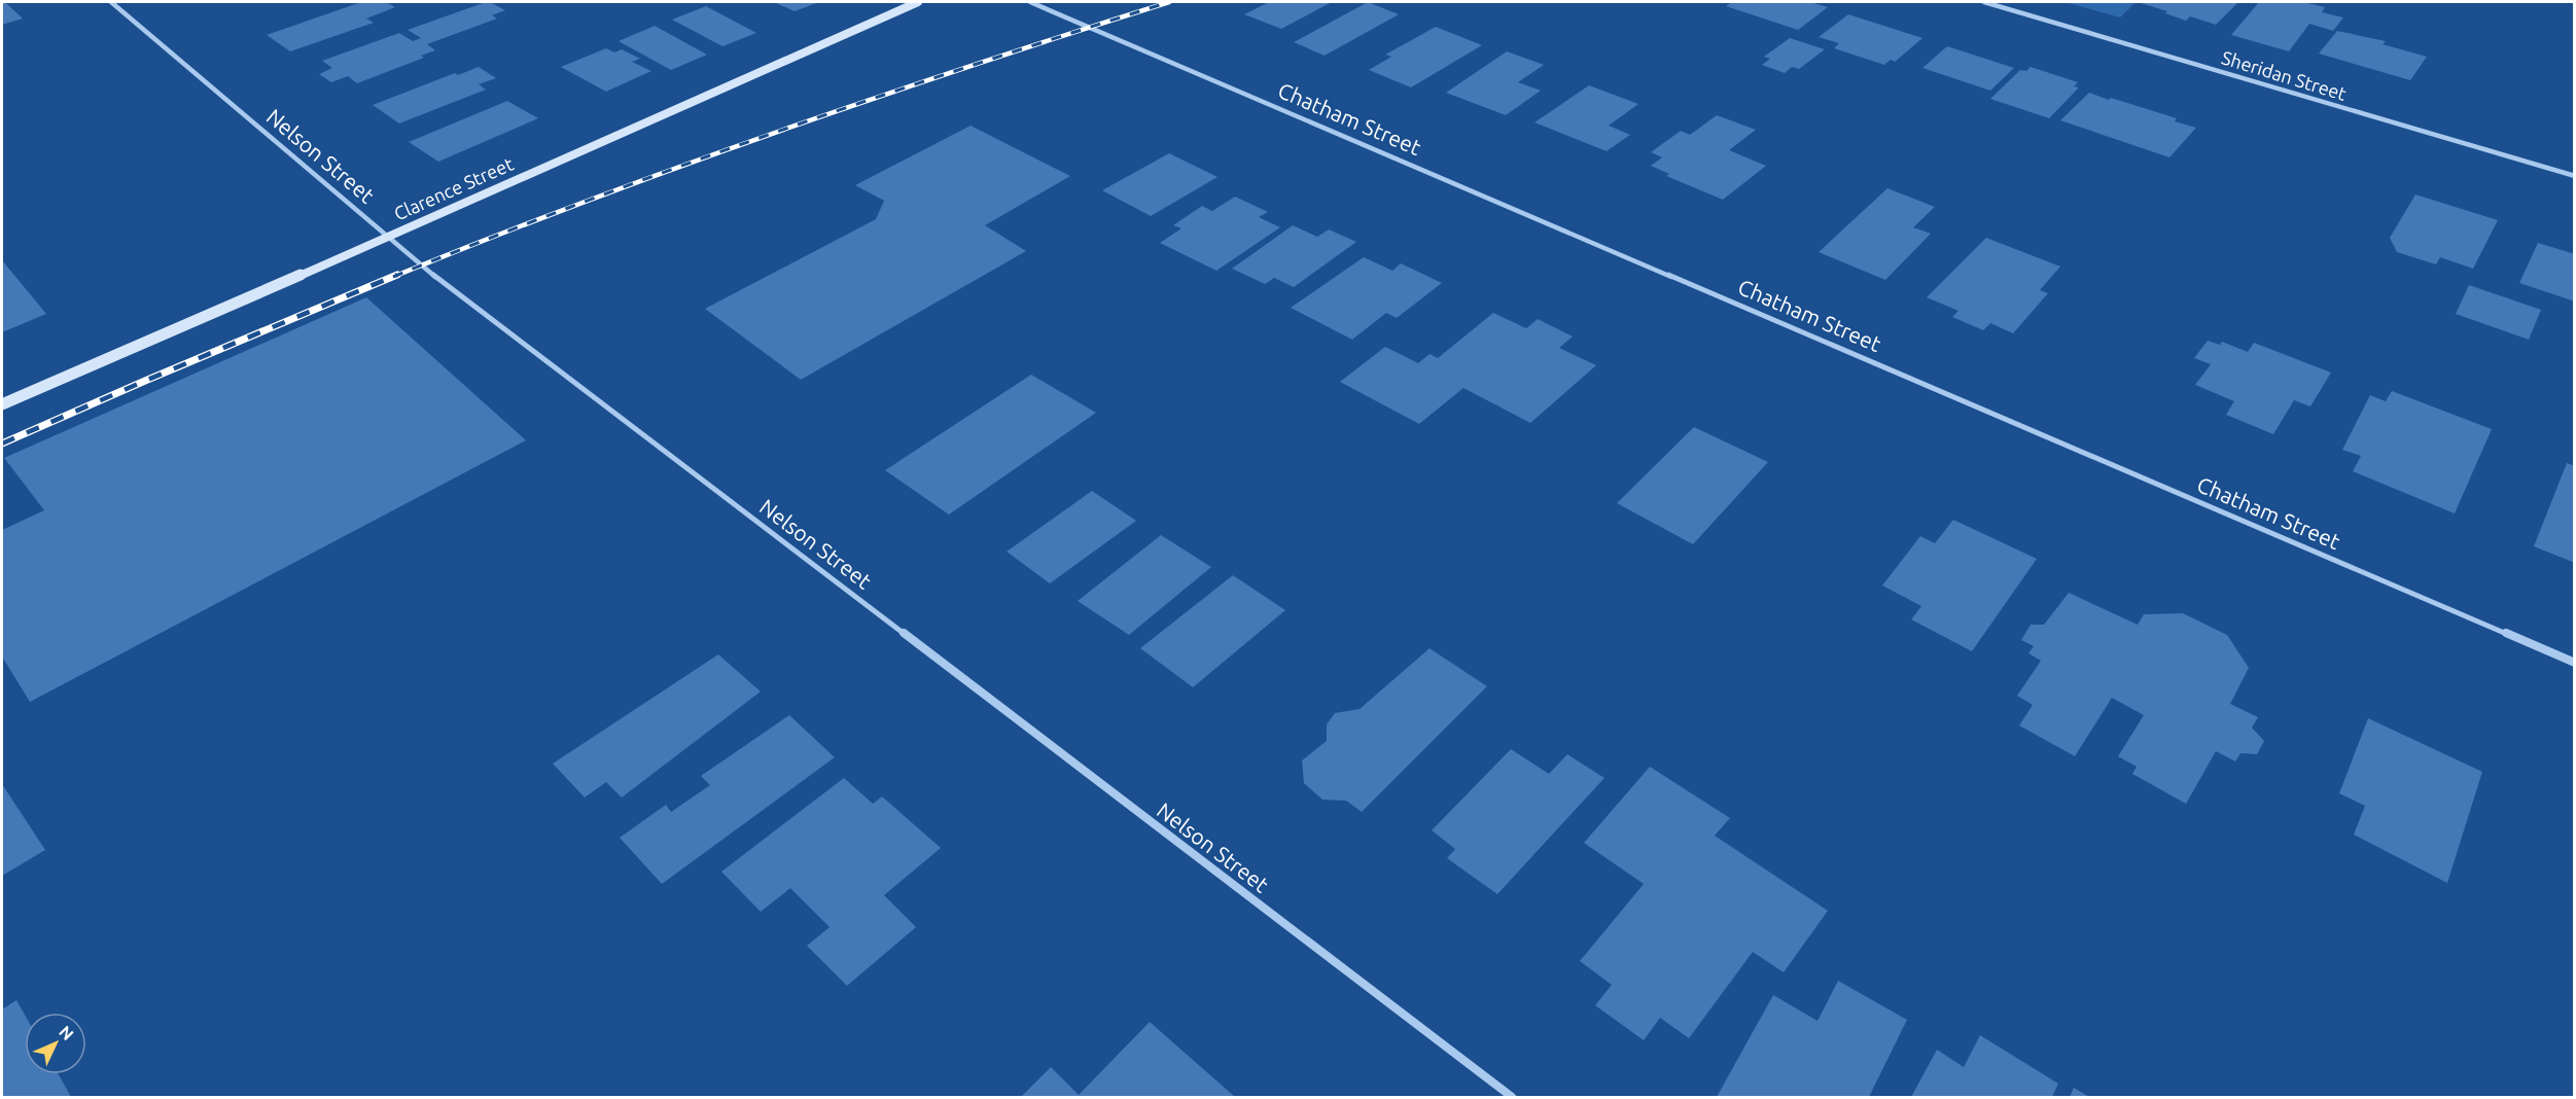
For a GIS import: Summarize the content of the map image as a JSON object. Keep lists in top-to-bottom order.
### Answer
{
  "streets": {
    "main road": ["Clarence Street"],
    "street": ["Sheridan Street", "Chatham Street", "Nelson Street"]
  },
  "crossings": [
    ["Nelson Street", "Clarence Street"]
  ],
  "north": "top right"
}
